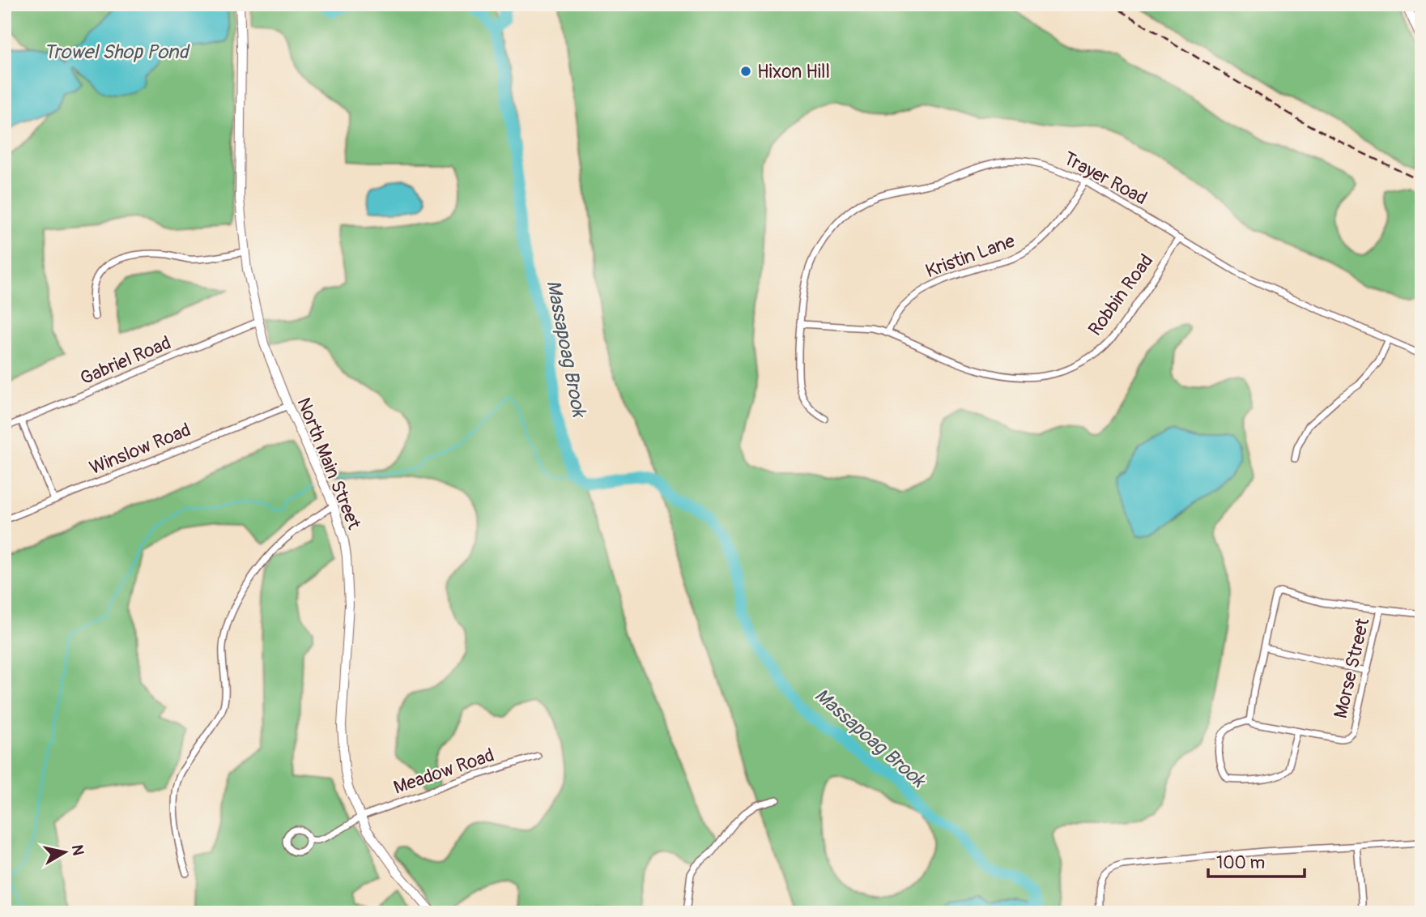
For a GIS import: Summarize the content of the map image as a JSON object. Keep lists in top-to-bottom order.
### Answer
{
  "streets": {
    "main road": ["North Main Street"],
    "street": [
      "Trayer Road",
      "Kristin Lane",
      "Robbin Road",
      "Gabriel Road",
      "Winslow Road",
      "Morse Street",
      "Meadow Road"
    ]
  },
  "crossings": [
    ["Trayer Road", "Kristin Lane"],
    ["Trayer Road", "Robbin Road"],
    ["Kristin Lane", "Robbin Road"],
    ["Gabriel Road", "North Main Street"],
    ["Winslow Road", "North Main Street"],
    ["North Main Street", "Meadow Road"]
  ],
  "water": ["Trowel Shop Pond", "Massapoag Brook"],
  "places": ["Hixon Hill"],
  "scale_bar": "100 m",
  "north": "right"
}
